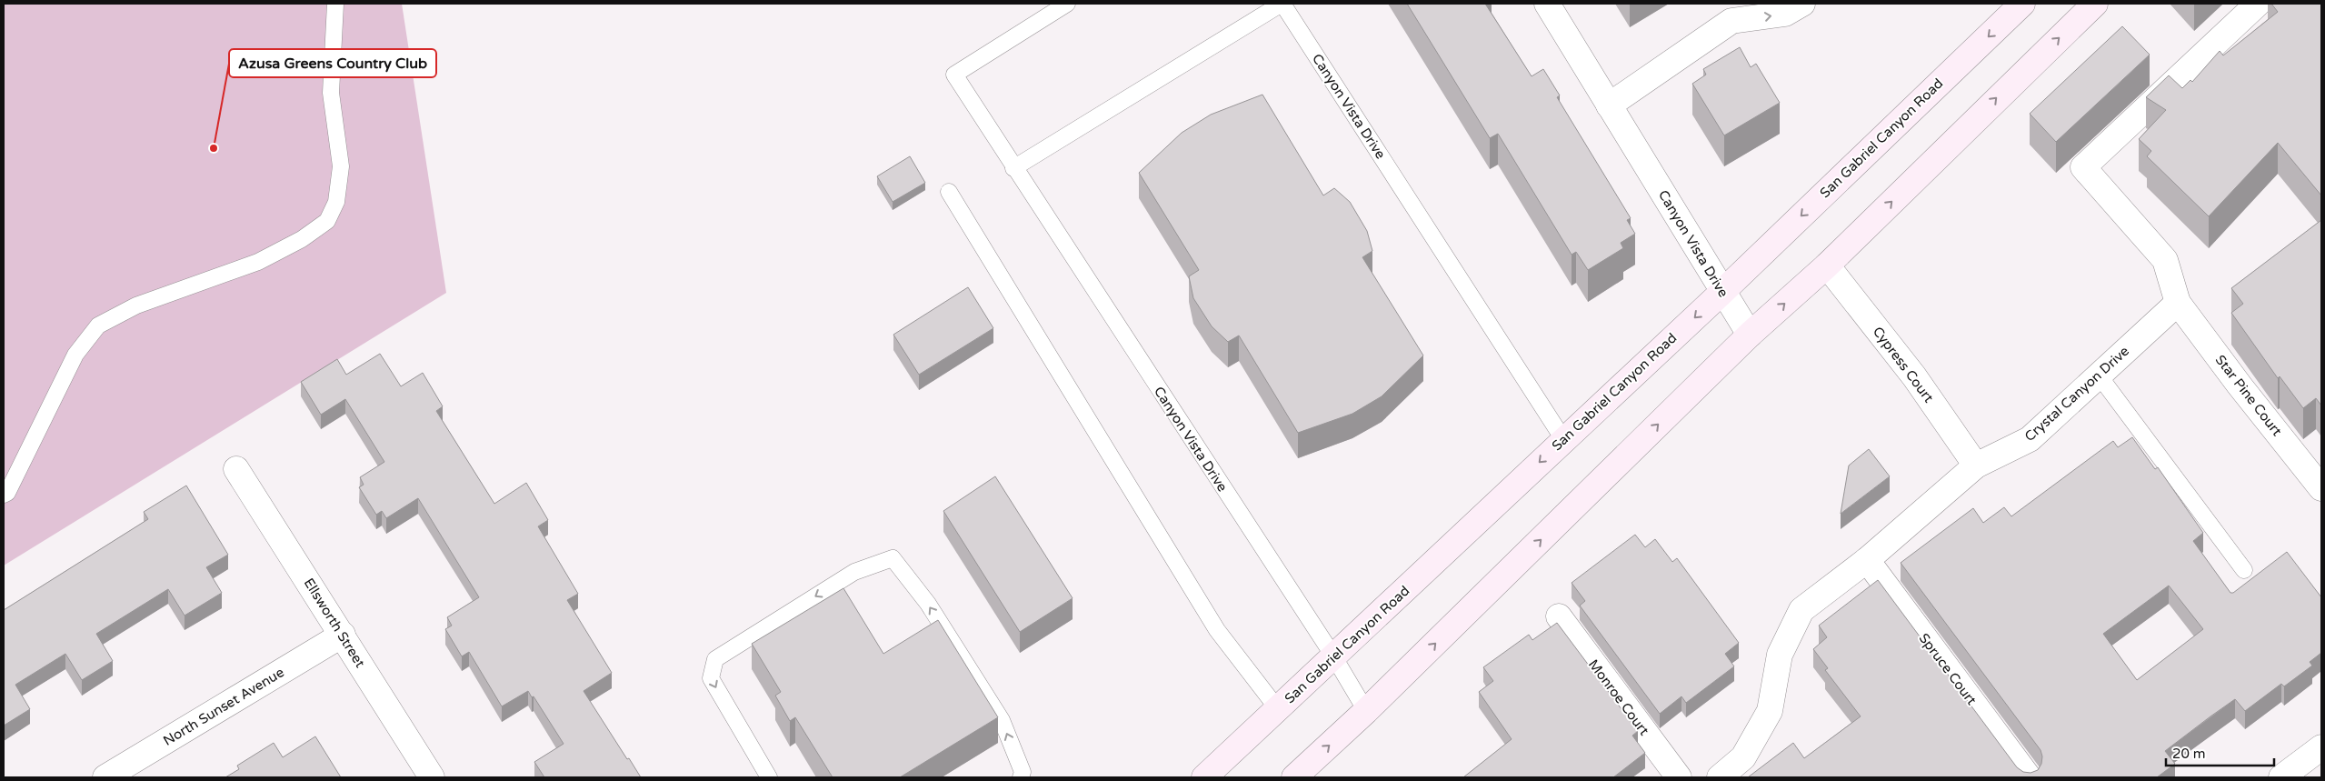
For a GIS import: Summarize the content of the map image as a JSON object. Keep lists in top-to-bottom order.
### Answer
{
  "streets": {
    "main road": ["San Gabriel Canyon Road"],
    "street": [
      "Canyon Vista Drive",
      "Cypress Court",
      "Crystal Canyon Drive",
      "Star Pine Court",
      "Ellsworth Street",
      "Spruce Court",
      "Monroe Court",
      "North Sunset Avenue"
    ]
  },
  "crossings": [
    ["Canyon Vista Drive", "San Gabriel Canyon Road"],
    ["Cypress Court", "Crystal Canyon Drive"],
    ["Crystal Canyon Drive", "Star Pine Court"],
    ["Crystal Canyon Drive", "Spruce Court"],
    ["Ellsworth Street", "North Sunset Avenue"]
  ],
  "places": ["Azusa Greens Country Club"],
  "scale_bar": "20 m"
}
